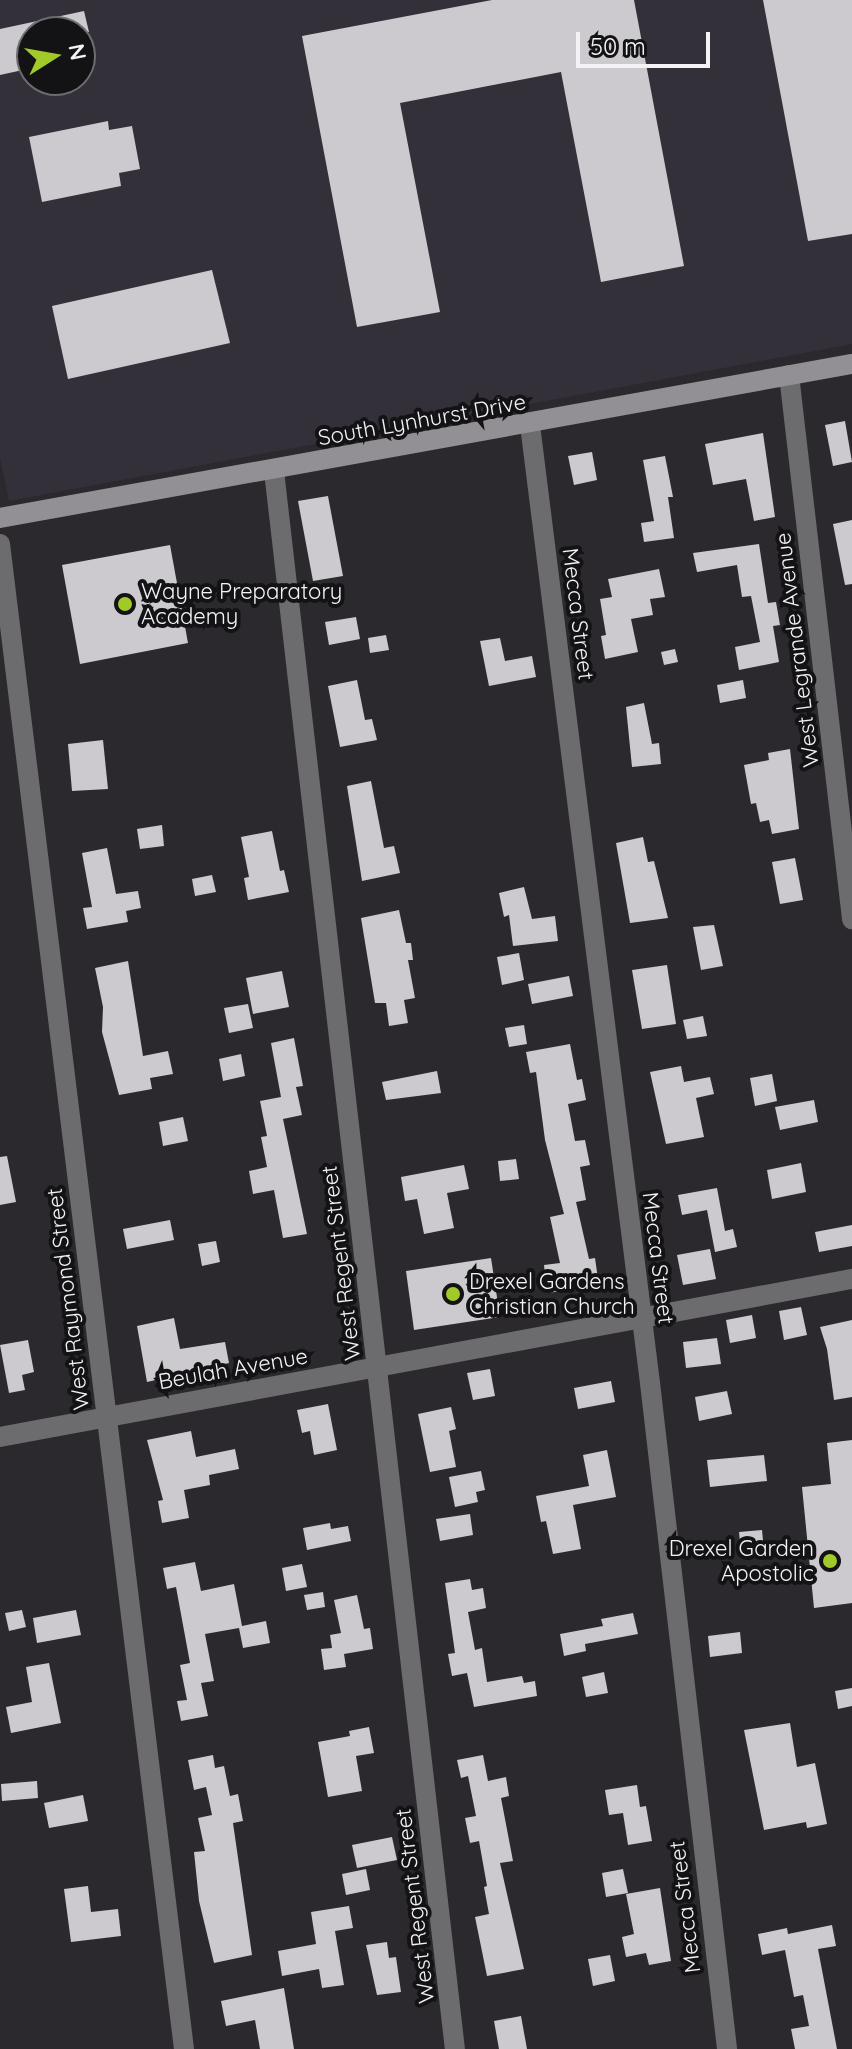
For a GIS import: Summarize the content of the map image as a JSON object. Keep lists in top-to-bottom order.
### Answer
{
  "streets": {
    "main road": ["South Lynhurst Drive"],
    "street": [
      "Mecca Street",
      "West Legrande Avenue",
      "West Regent Street",
      "West Raymond Street",
      "Beulah Avenue"
    ]
  },
  "crossings": [
    ["South Lynhurst Drive", "Mecca Street"],
    ["South Lynhurst Drive", "West Legrande Avenue"],
    ["South Lynhurst Drive", "West Regent Street"],
    ["Mecca Street", "Beulah Avenue"],
    ["West Regent Street", "Beulah Avenue"],
    ["West Raymond Street", "Beulah Avenue"]
  ],
  "places": ["Wayne Preparatory Academy", "Drexel Gardens Christian Church", "Drexel Garden Apostolic"],
  "scale_bar": "50 m",
  "north": "right"
}
